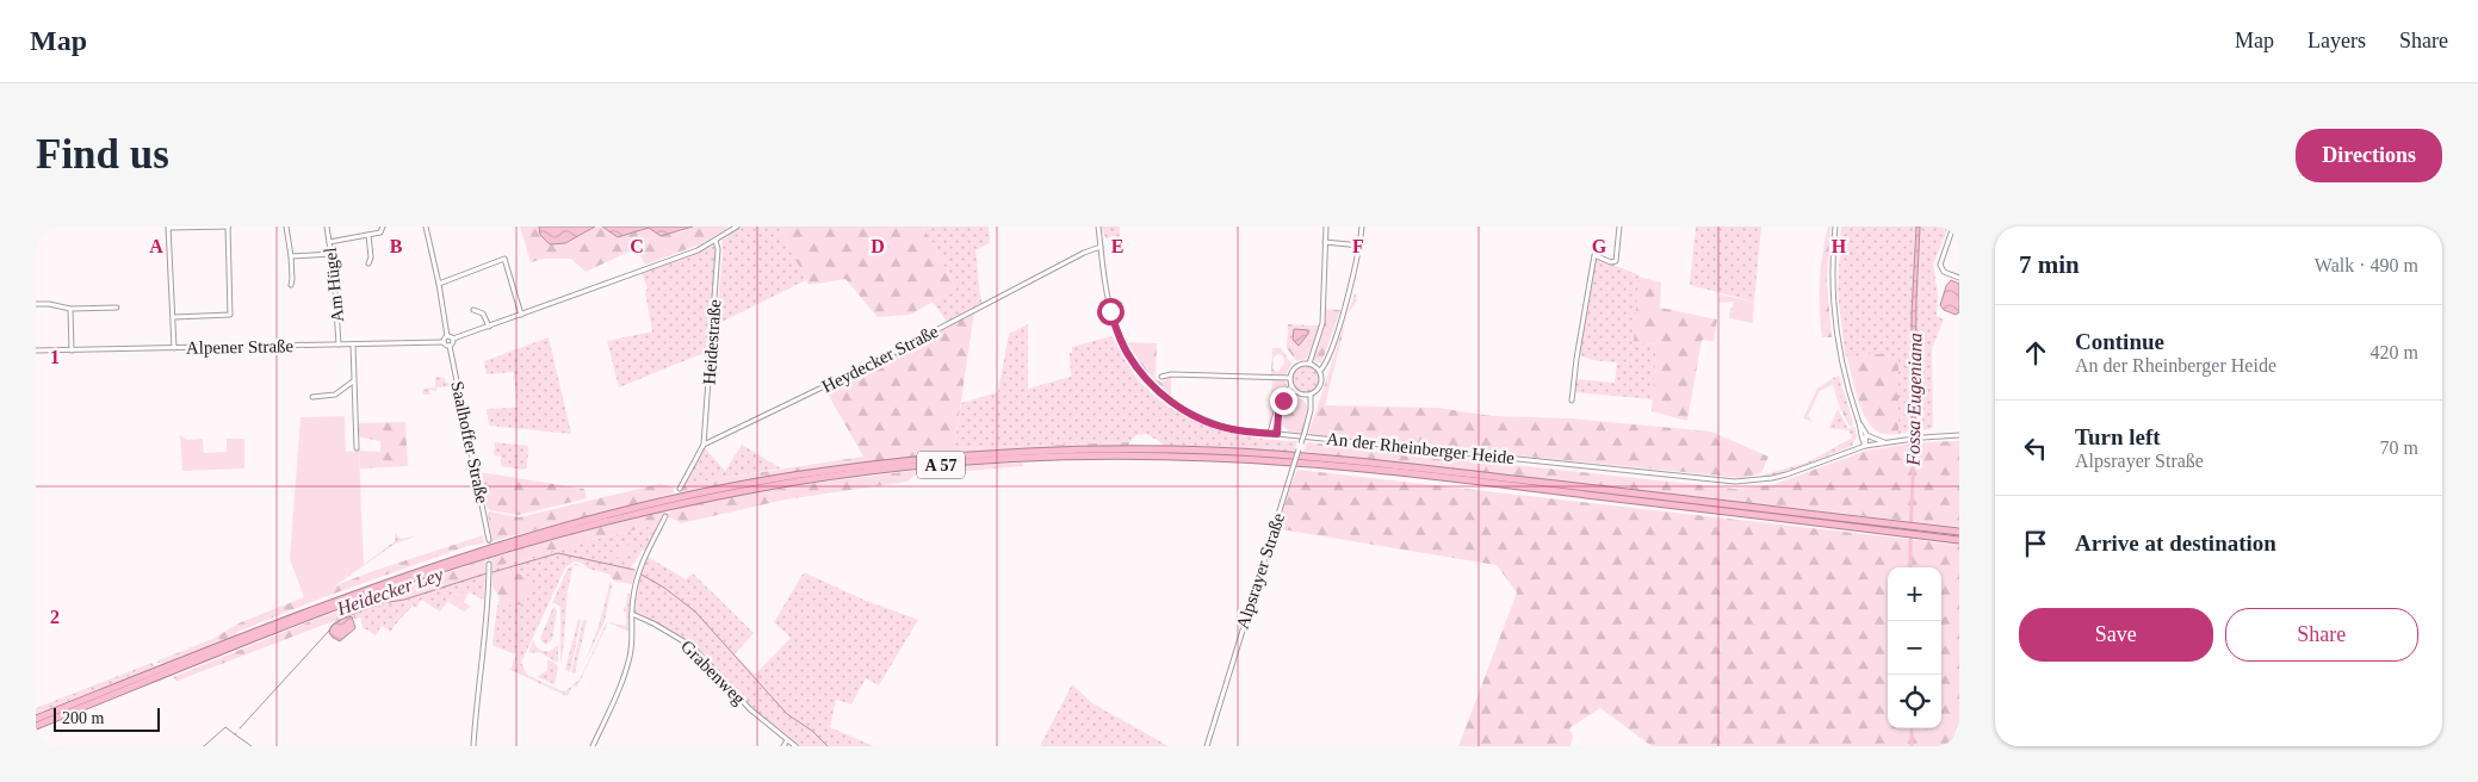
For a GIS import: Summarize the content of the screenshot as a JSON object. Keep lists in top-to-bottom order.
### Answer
{
  "streets": {
    "highway": ["A 57"],
    "street": [
      "Am Hügel",
      "Heidestraße",
      "Alpener Straße",
      "Heydecker Straße",
      "Saalhoffer Straße",
      "An der Rheinberger Heide",
      "Alpsrayer Straße",
      "Grabenweg"
    ]
  },
  "crossings": [
    ["Am Hügel", "Alpener Straße"],
    ["Heidestraße", "Heydecker Straße"],
    ["Heydecker Straße", "An der Rheinberger Heide"]
  ],
  "water": ["Fossa Eugeniana", "Heidecker Ley"],
  "scale_bar": "200 m",
  "page": {
    "header": "Map",
    "nav": ["Map", "Layers", "Share"],
    "buttons": [
      "Directions",
      ["Save", "Share"]
    ],
    "title": "Find us",
    "heading": ["7 min", "Walk · 490 m"],
    "list": [
      ["Continue", "An der Rheinberger Heide", "420 m"],
      ["Turn left", "Alpsrayer Straße", "70 m"],
      "Arrive at destination"
    ],
    "map_buttons": ["+", "−"],
    "scale": "200 m"
  },
  "grid": {
    "columns": [
      "A",
      "B",
      "C",
      "D",
      "E",
      "F",
      "G",
      "H"
    ],
    "rows": ["1", "2"]
  }
}
